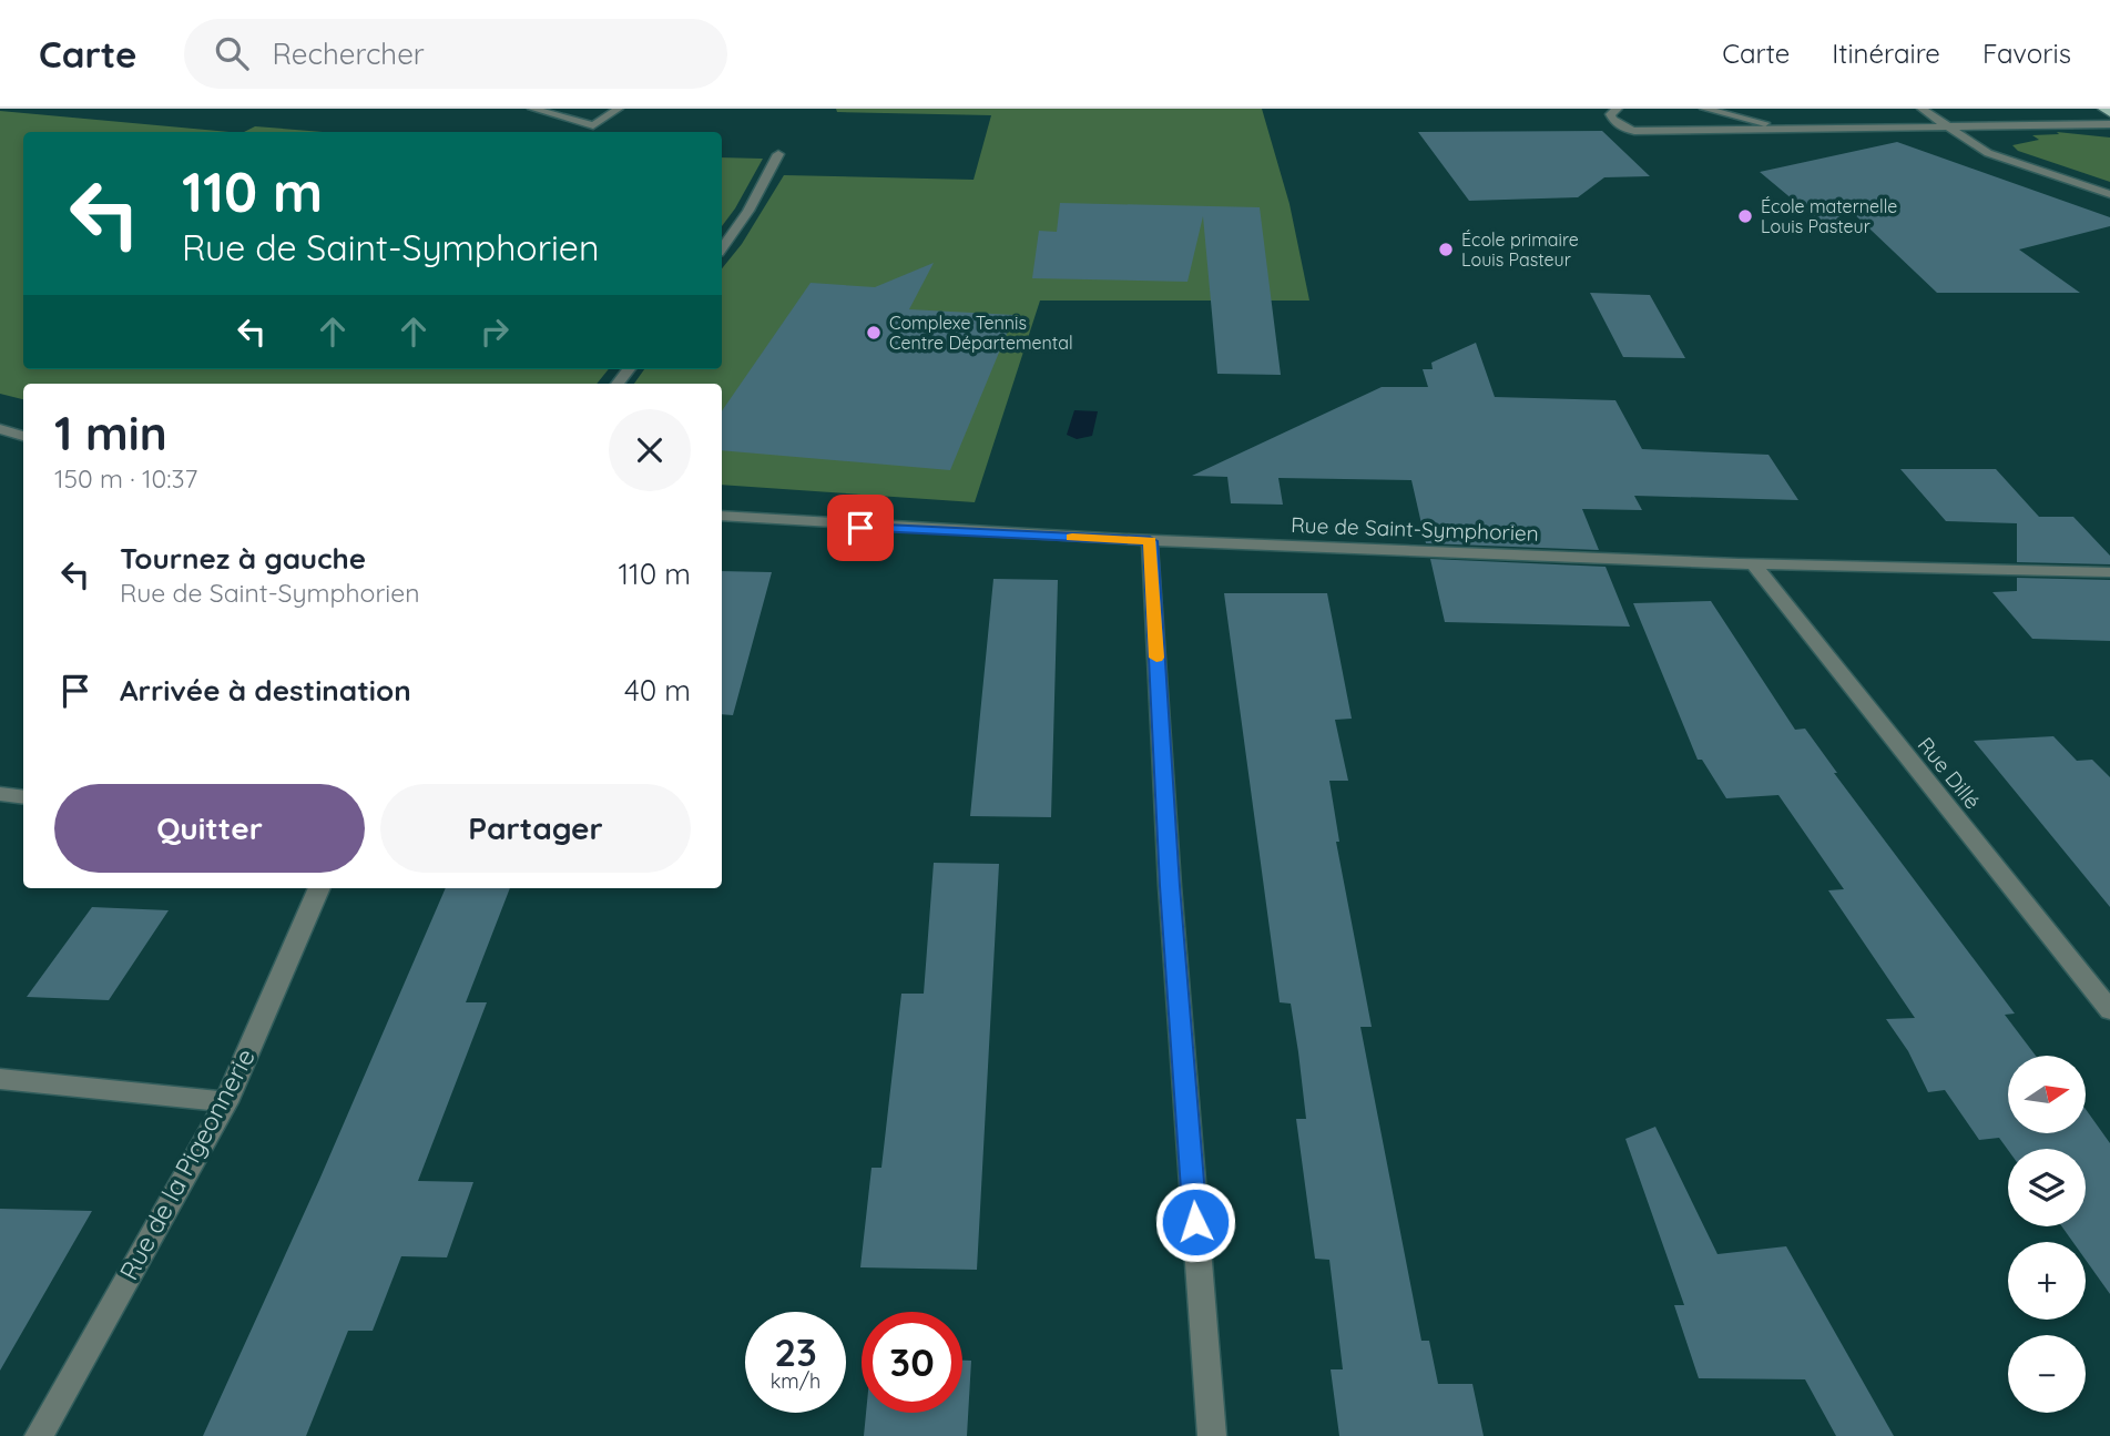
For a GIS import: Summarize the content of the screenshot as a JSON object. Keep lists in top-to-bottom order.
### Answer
{
  "streets": {
    "street": ["Rue de Saint-Symphorien", "Rue Dillé", "Rue de la Pigeonnerie"]
  },
  "crossings": [
    ["Rue de Saint-Symphorien", "Rue Dillé"]
  ],
  "places": ["École maternelle Louis Pasteur", "École primaire Louis Pasteur", "Complexe Tennis Centre Départemental"],
  "north": "right",
  "page": {
    "header": "Carte",
    "search": "Rechercher",
    "nav": ["Carte", "Itinéraire", "Favoris"],
    "turn": ["110 m", "Rue de Saint-Symphorien"],
    "heading": ["1 min", "150 m · 10:37"],
    "list": [
      {
        "name": "Tournez à gauche",
        "note": "Rue de Saint-Symphorien",
        "value": "110 m"
      },
      {
        "name": "Arrivée à destination",
        "value": "40 m"
      }
    ],
    "buttons": ["Quitter", "Partager"],
    "map_buttons": ["+", "−"],
    "speed": "23 km/h",
    "limit": "30"
  }
}
